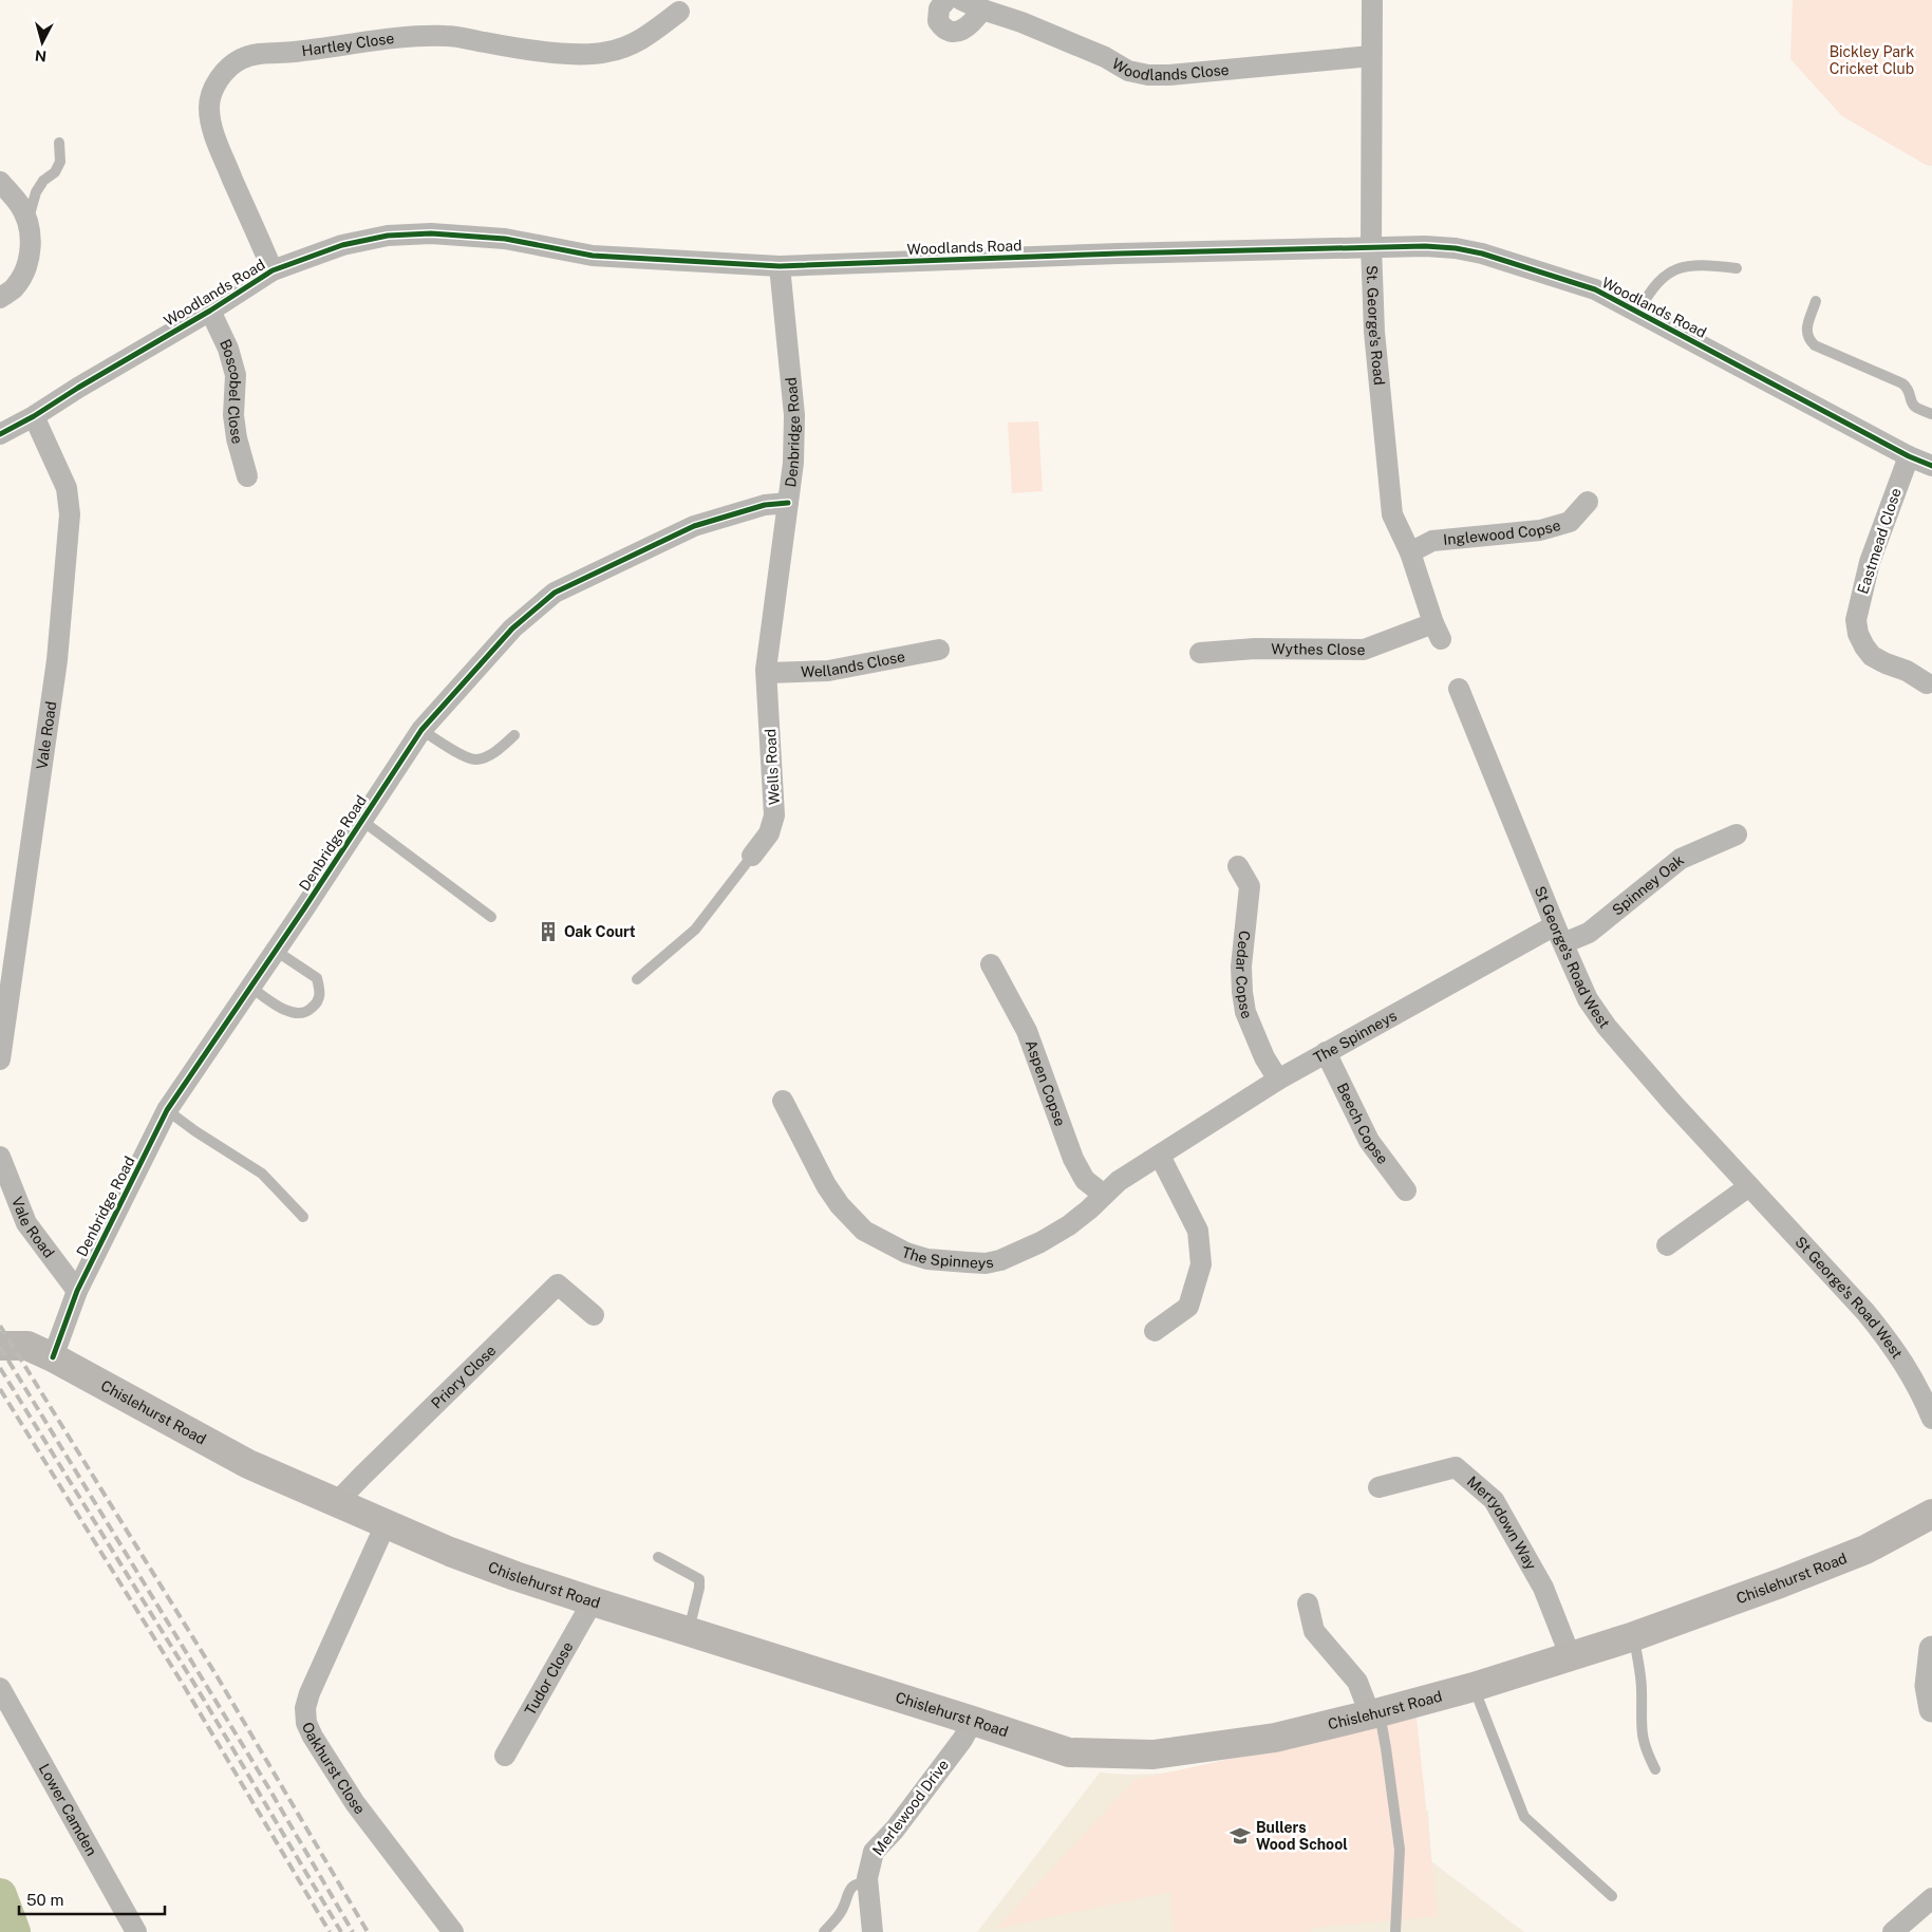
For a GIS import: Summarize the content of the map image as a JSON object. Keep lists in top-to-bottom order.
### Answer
{
  "streets": {
    "main road": ["Chislehurst Road"],
    "street": [
      "Hartley Close",
      "Woodlands Close",
      "Woodlands Road",
      "St. George's Road",
      "Boscobel Close",
      "Denbridge Road",
      "Inglewood Copse",
      "Eastmead Close",
      "Wythes Close",
      "Wellands Close",
      "Vale Road",
      "Wells Road",
      "Spinney Oak",
      "St George's Road West",
      "Cedar Copse",
      "The Spinneys",
      "Aspen Copse",
      "Beech Copse",
      "Priory Close",
      "Merrydown Way",
      "Tudor Close",
      "Oakhurst Close",
      "Merlewood Drive",
      "Lower Camden"
    ]
  },
  "crossings": [
    ["Hartley Close", "Woodlands Road"],
    ["Woodlands Close", "St. George's Road"],
    ["Woodlands Road", "St. George's Road"],
    ["Woodlands Road", "Boscobel Close"],
    ["Woodlands Road", "Denbridge Road"],
    ["Woodlands Road", "Eastmead Close"],
    ["Woodlands Road", "Vale Road"],
    ["St. George's Road", "Inglewood Copse"],
    ["St. George's Road", "Wythes Close"],
    ["Denbridge Road", "Vale Road"],
    ["Denbridge Road", "Wells Road"],
    ["Denbridge Road", "Chislehurst Road"],
    ["Wellands Close", "Wells Road"],
    ["Spinney Oak", "St George's Road West"],
    ["Spinney Oak", "The Spinneys"],
    ["St George's Road West", "The Spinneys"],
    ["Cedar Copse", "The Spinneys"],
    ["The Spinneys", "Aspen Copse"],
    ["The Spinneys", "Beech Copse"],
    ["Priory Close", "Chislehurst Road"],
    ["Chislehurst Road", "Merrydown Way"],
    ["Chislehurst Road", "Tudor Close"],
    ["Chislehurst Road", "Oakhurst Close"],
    ["Chislehurst Road", "Merlewood Drive"]
  ],
  "parks": ["Bickley Park Cricket Club"],
  "places": {
    "building": ["Oak Court"],
    "school or university": ["Bullers Wood School"]
  },
  "scale_bar": "50 m",
  "north": "bottom"
}
